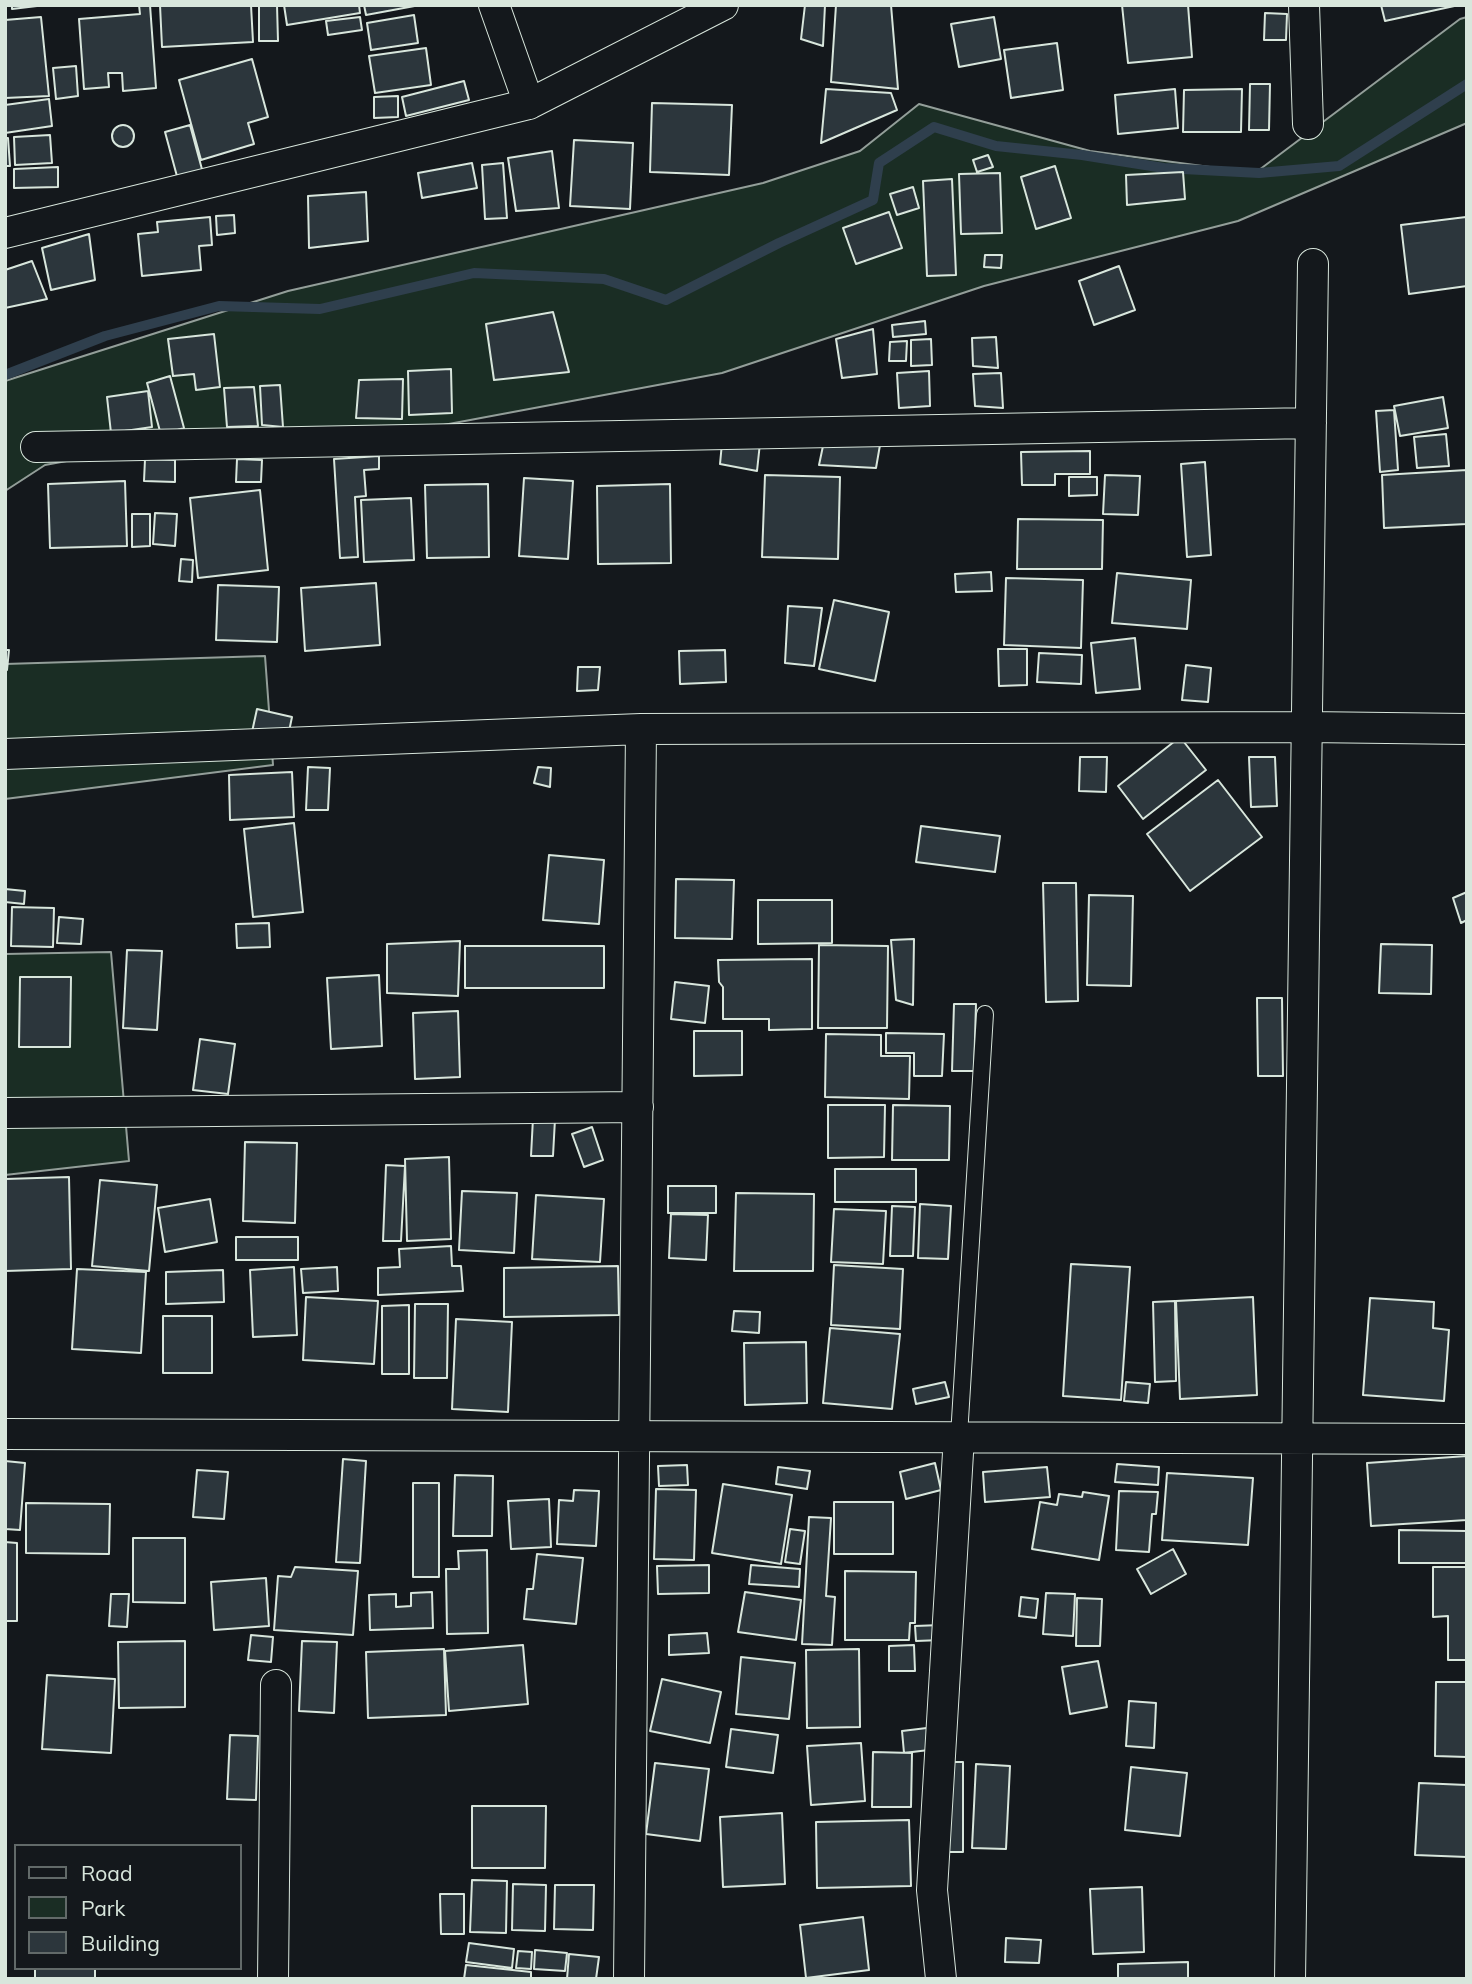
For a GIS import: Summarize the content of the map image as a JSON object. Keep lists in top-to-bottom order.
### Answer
{
  "legend": ["Road", "Park", "Building"]
}
